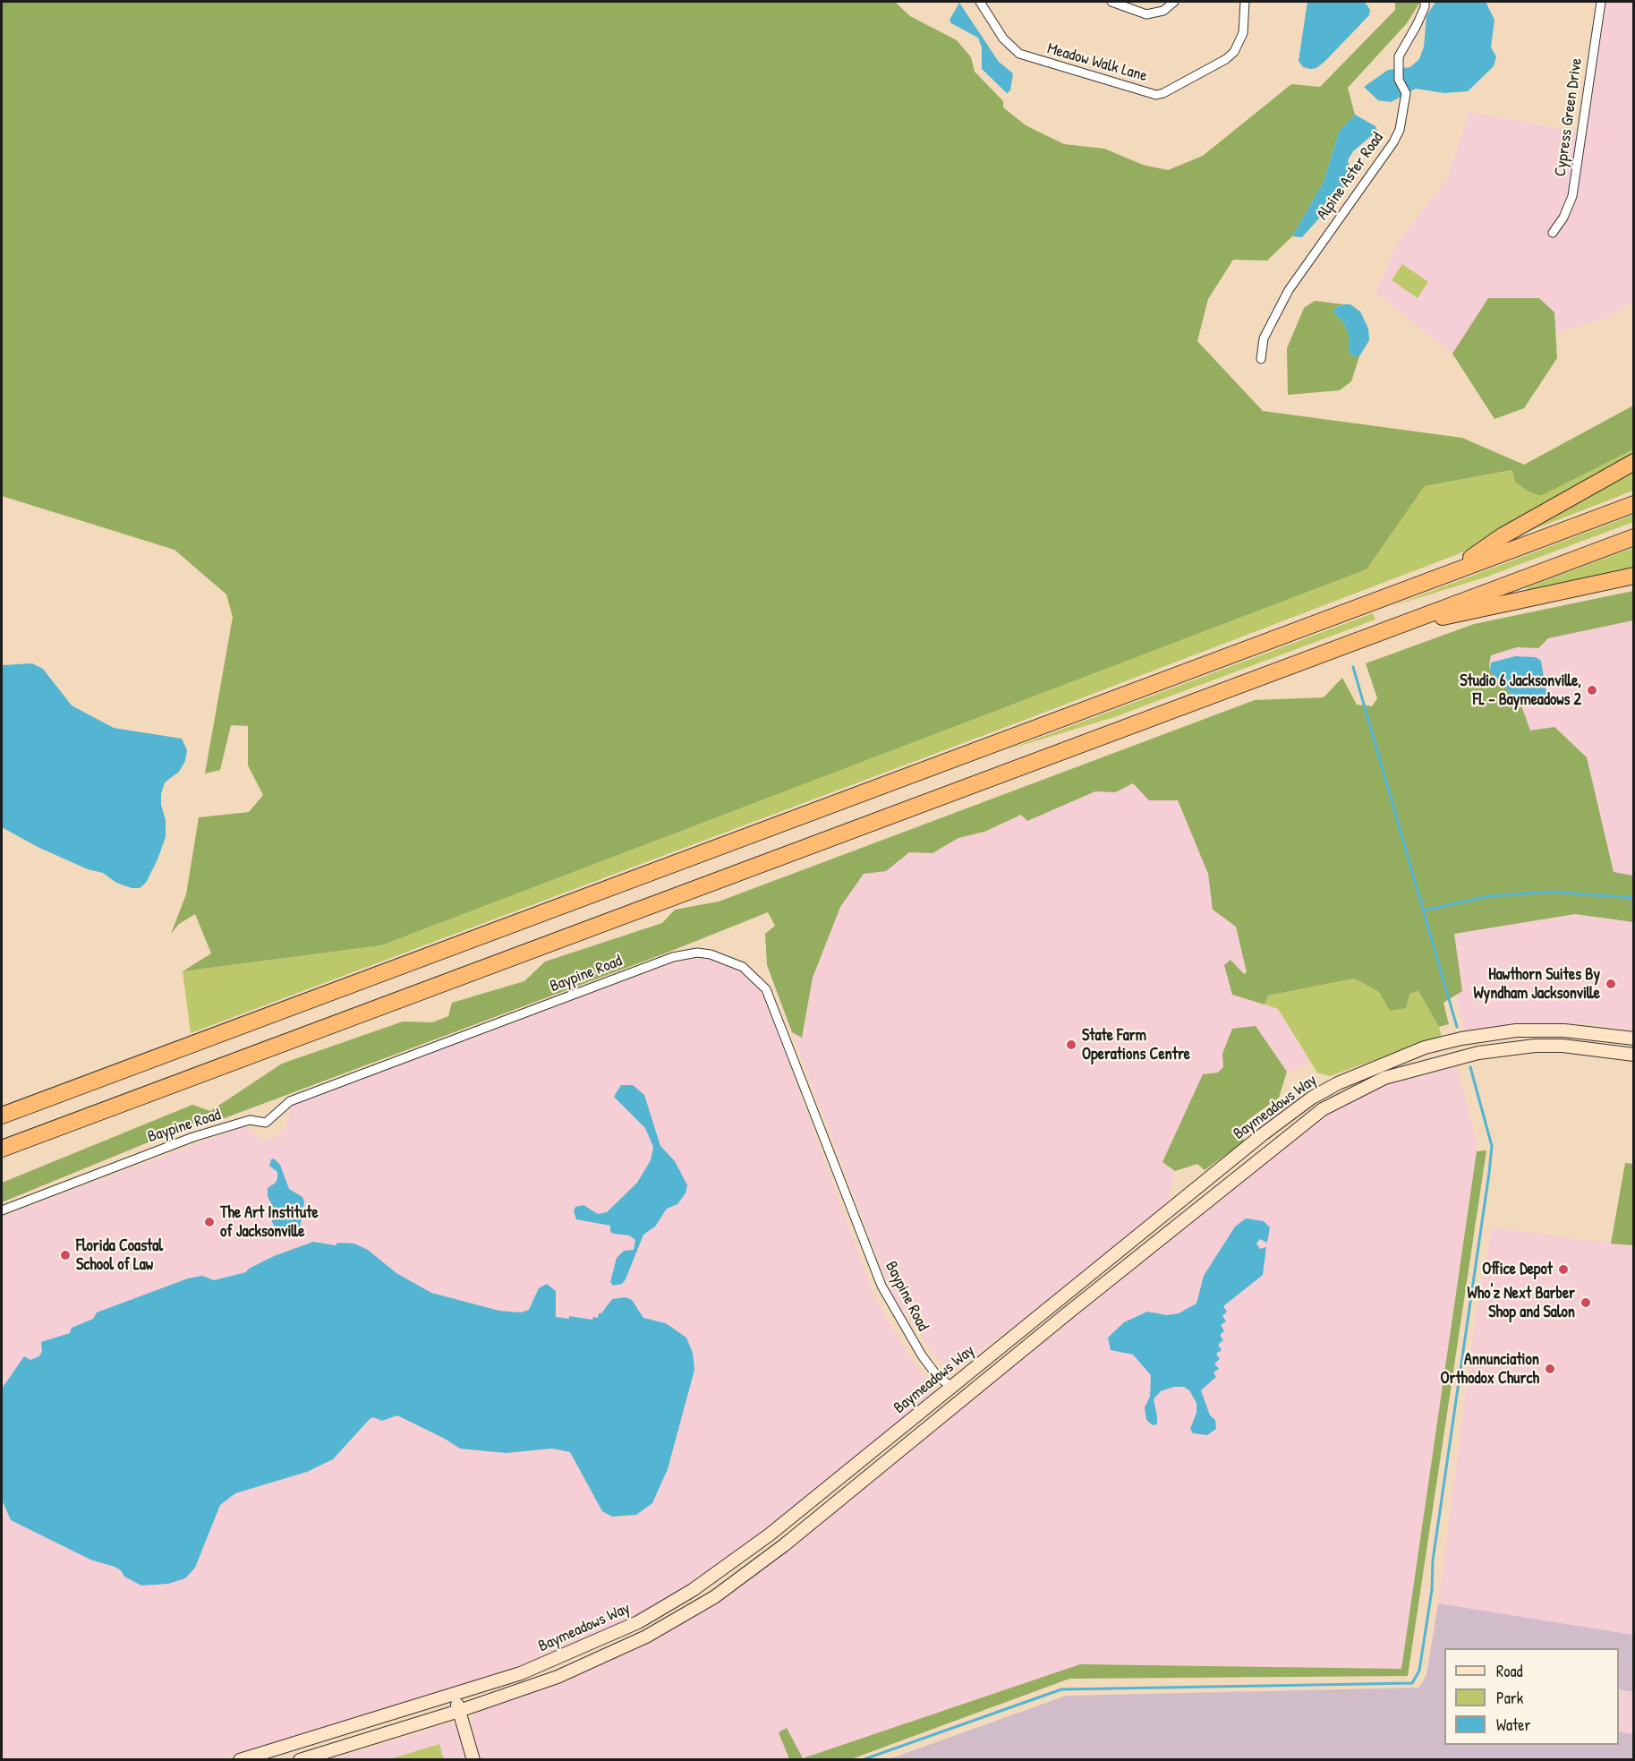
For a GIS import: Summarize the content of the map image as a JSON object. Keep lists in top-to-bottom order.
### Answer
{
  "streets": {
    "street": [
      "Meadow Walk Lane",
      "Cypress Green Drive",
      "Alpine Aster Road",
      "Baypine Road",
      "Baymeadows Way"
    ]
  },
  "crossings": [
    ["Baypine Road", "Baymeadows Way"]
  ],
  "places": [
    "Studio 6 Jacksonville, FL - Baymeadows 2",
    "Hawthorn Suites By Wyndham Jacksonville",
    "State Farm Operations Centre",
    "The Art Institute of Jacksonville",
    "Florida Coastal School of Law",
    "Office Depot",
    "Who'z Next Barber Shop and Salon",
    "Annunciation Orthodox Church"
  ],
  "legend": ["Road", "Park", "Water"]
}
